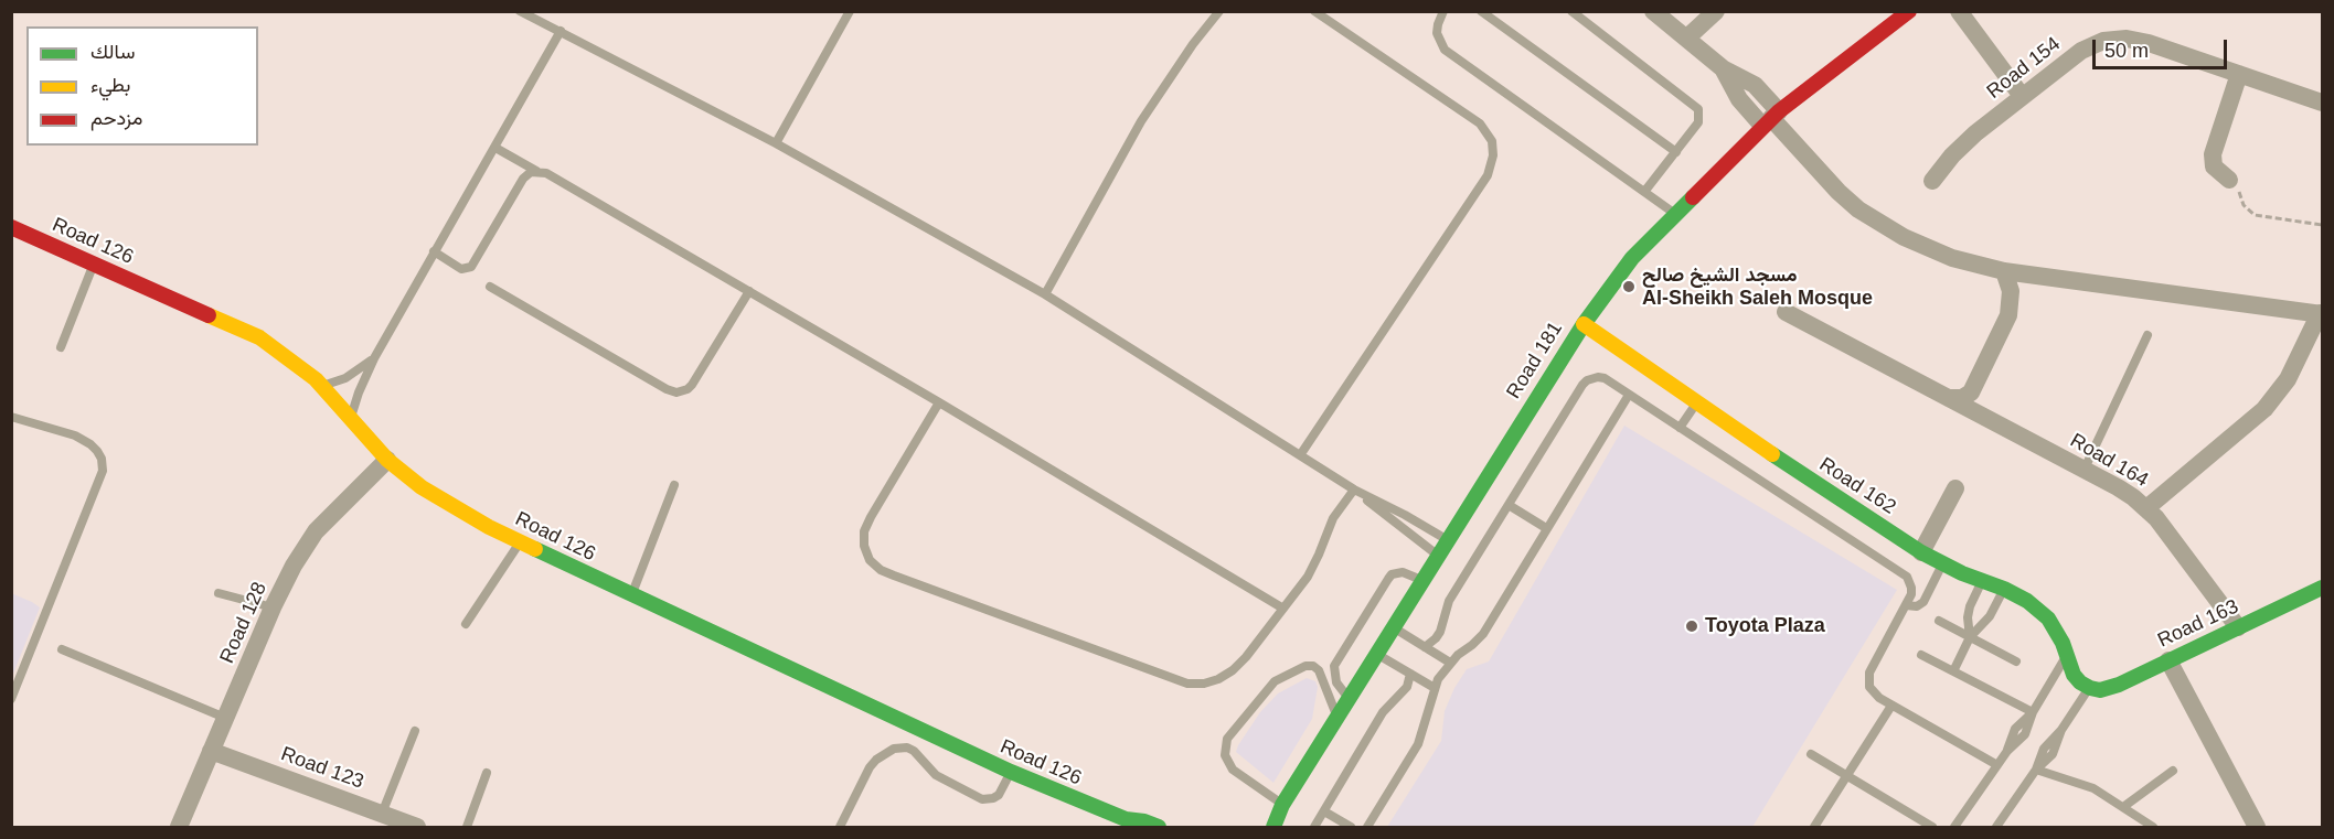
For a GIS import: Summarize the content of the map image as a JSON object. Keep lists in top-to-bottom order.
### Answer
{
  "streets": {
    "street": [
      "Road 154",
      "Road 126",
      "Road 181",
      "Road 164",
      "Road 162",
      "Road 128",
      "Road 163",
      "Road 123"
    ]
  },
  "crossings": [
    ["Road 126", "Road 128"],
    ["Road 181", "Road 162"],
    ["Road 164", "Road 163"],
    ["Road 162", "Road 163"],
    ["Road 128", "Road 123"]
  ],
  "places": ["مسجد الشيخ صالح Al-Sheikh Saleh Mosque", "Toyota Plaza"],
  "legend": ["سالك", "بطيء", "مزدحم"],
  "scale_bar": "50 m"
}
